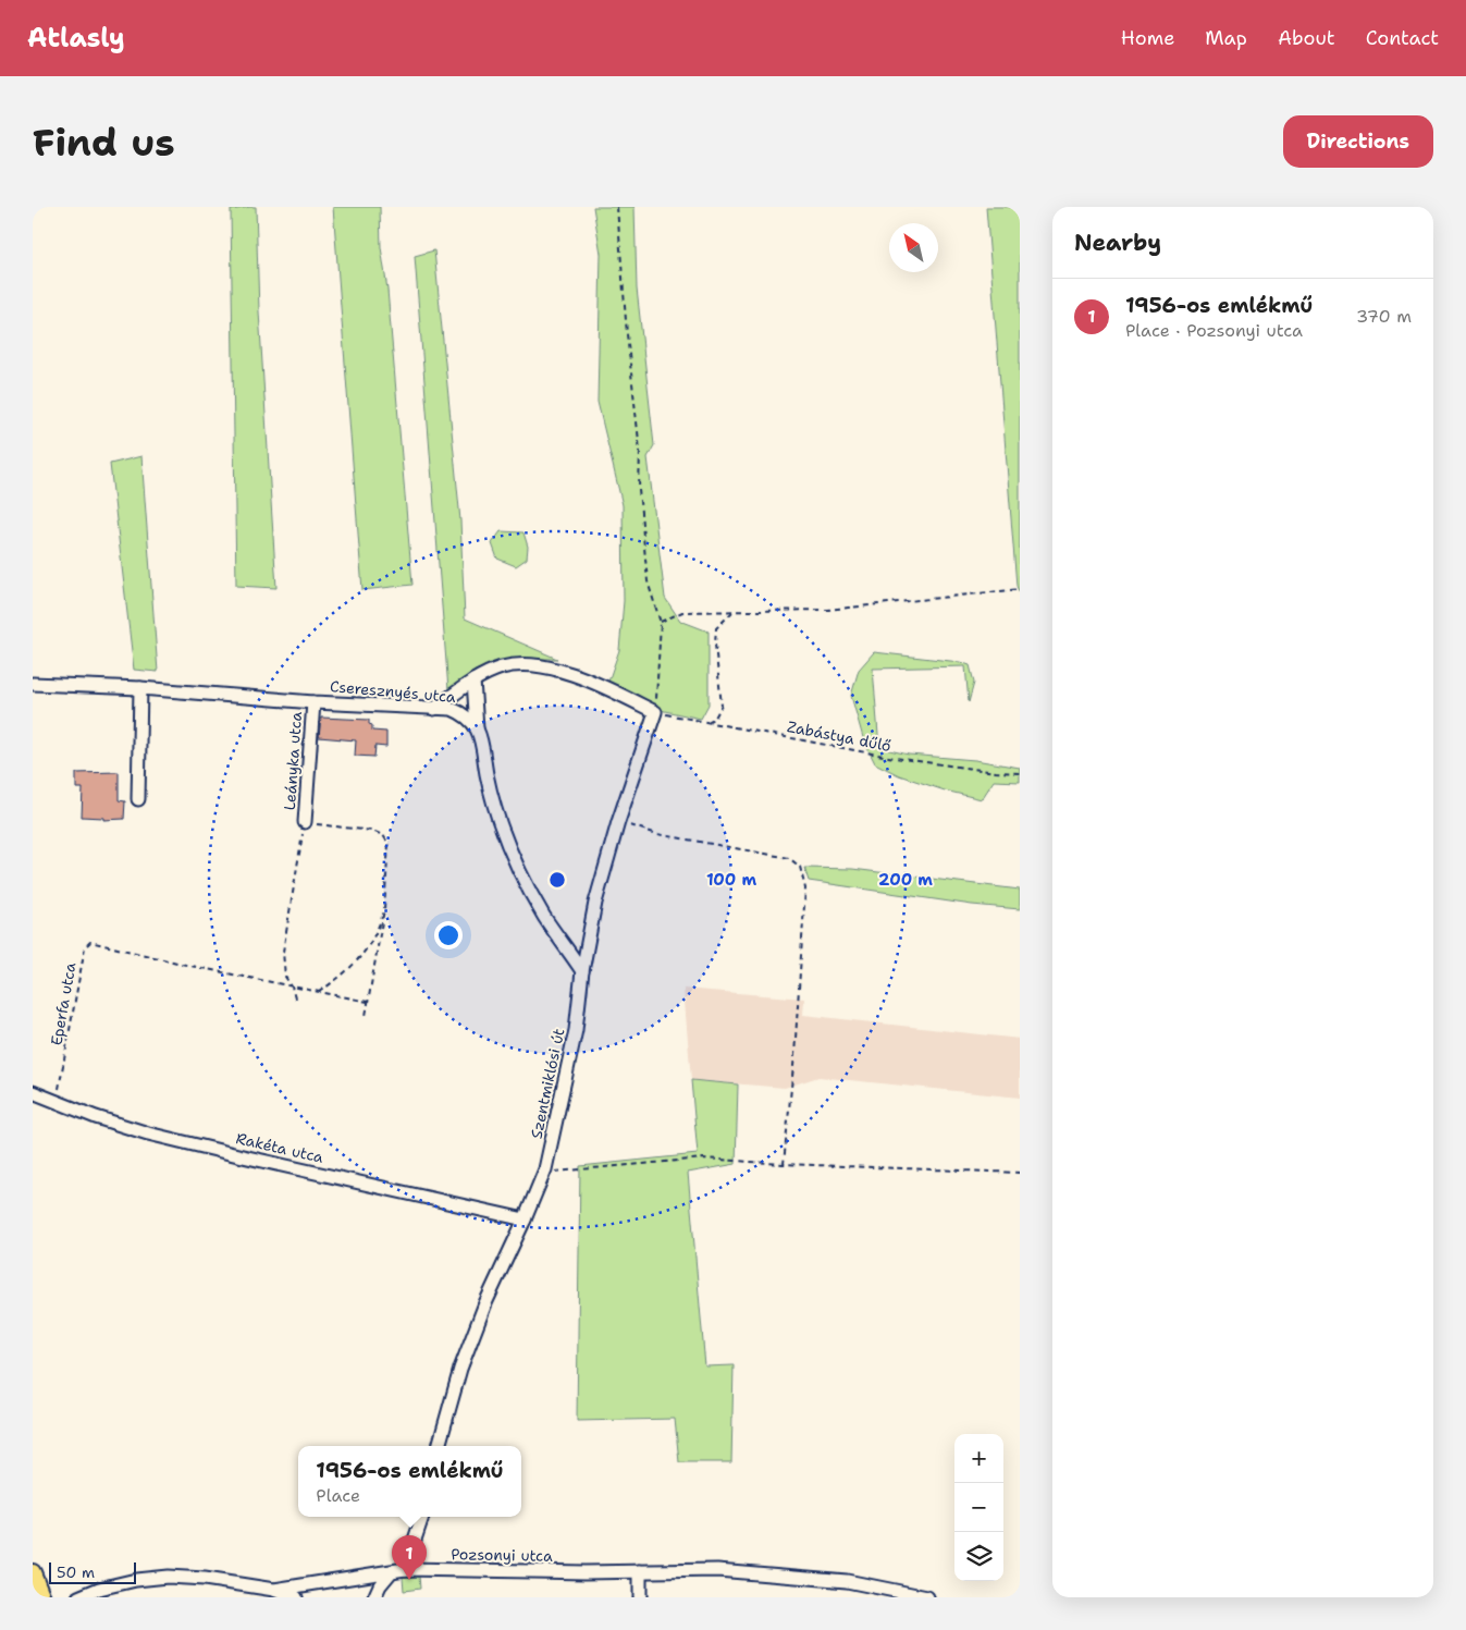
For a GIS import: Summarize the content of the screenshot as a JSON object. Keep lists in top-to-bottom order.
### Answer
{
  "streets": {
    "street": [
      "Cseresznyés utca",
      "Leányka utca",
      "Szentmiklósi út",
      "Rakéta utca",
      "Pozsonyi utca"
    ],
    "path": ["Zabástya dűlő", "Eperfa utca"]
  },
  "crossings": [
    ["Cseresznyés utca", "Leányka utca"],
    ["Zabástya dűlő", "Szentmiklósi út"],
    ["Eperfa utca", "Rakéta utca"],
    ["Szentmiklósi út", "Rakéta utca"]
  ],
  "scale_bar": "50 m",
  "north": "top left",
  "page": {
    "header": "Atlasly",
    "nav": [
      "Home",
      "Map",
      "About",
      "Contact"
    ],
    "buttons": "Directions",
    "title": "Find us",
    "heading": "Nearby",
    "list": [
      {
        "mark": "1",
        "name": "1956-os emlékmű",
        "note": "Place · Pozsonyi utca",
        "value": "370 m"
      }
    ],
    "map_buttons": ["+", "−"],
    "popup": ["1956-os emlékmű", "Place"],
    "pins": "1",
    "scale": "50 m"
  },
  "rings": ["100 m", "200 m"]
}
